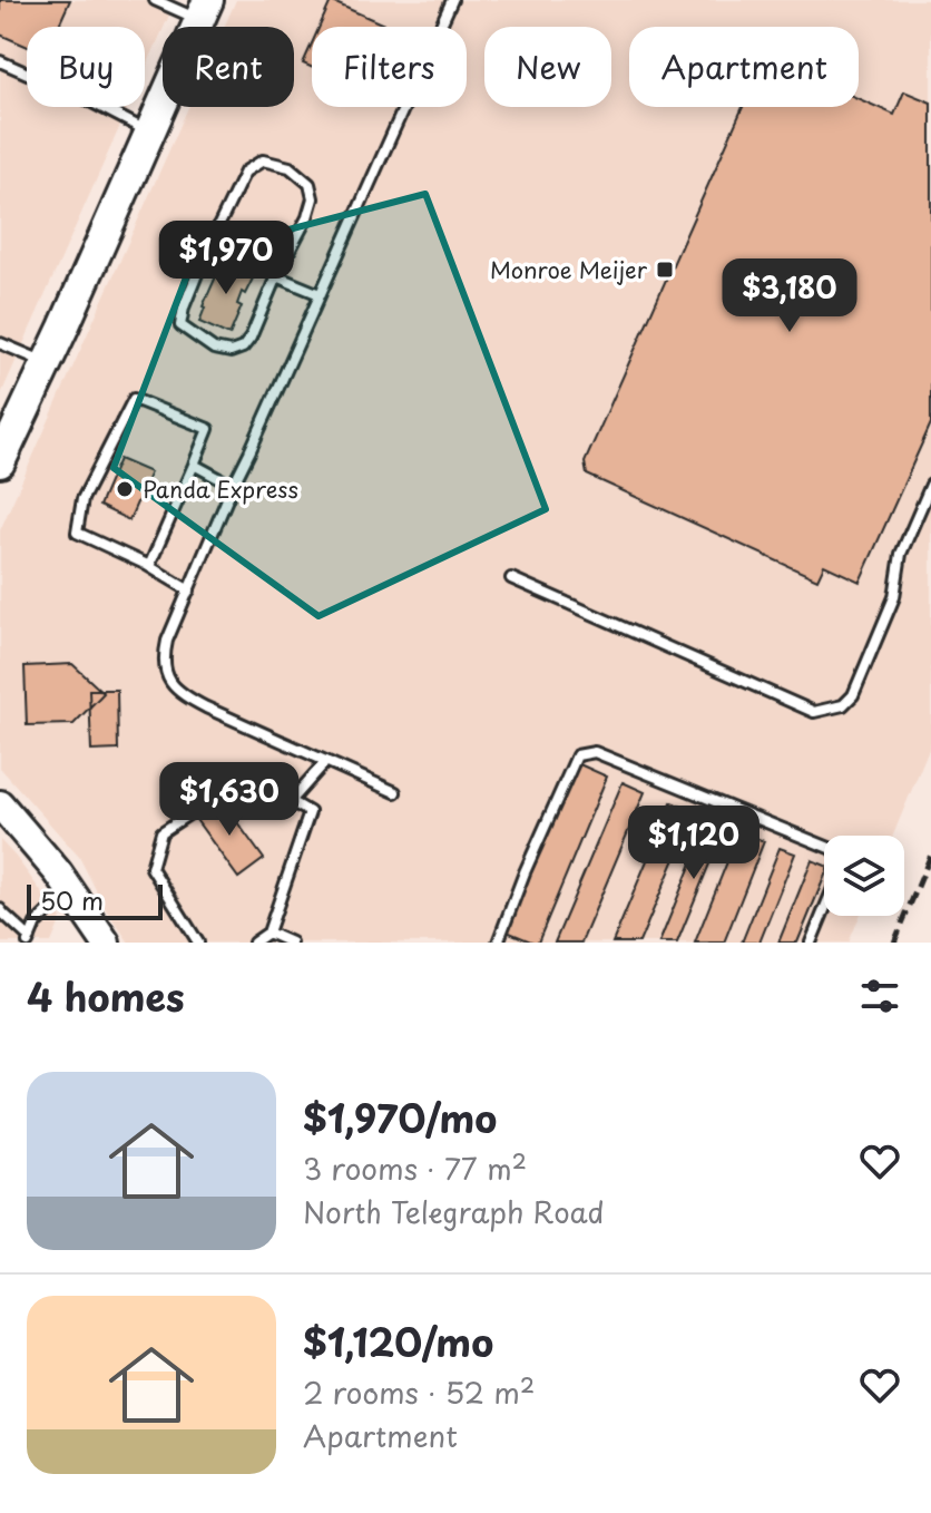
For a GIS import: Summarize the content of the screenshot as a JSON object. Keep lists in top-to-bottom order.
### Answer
{
  "places": {
    "transit": ["Monroe Meijer"],
    "other": ["Panda Express"]
  },
  "scale_bar": "50 m",
  "page": {
    "chip": [
      "Buy",
      "Rent",
      "Filters",
      "New",
      "Apartment"
    ],
    "price": [
      "$1,970",
      "$3,180",
      "$1,630",
      "$1,120"
    ],
    "scale": "50 m",
    "heading": "4 homes",
    "list": [
      {
        "name": "$1,970/mo",
        "note": "3 rooms · 77 m² · North Telegraph Road"
      },
      {
        "name": "$1,120/mo",
        "note": "2 rooms · 52 m² · Apartment"
      }
    ]
  }
}
